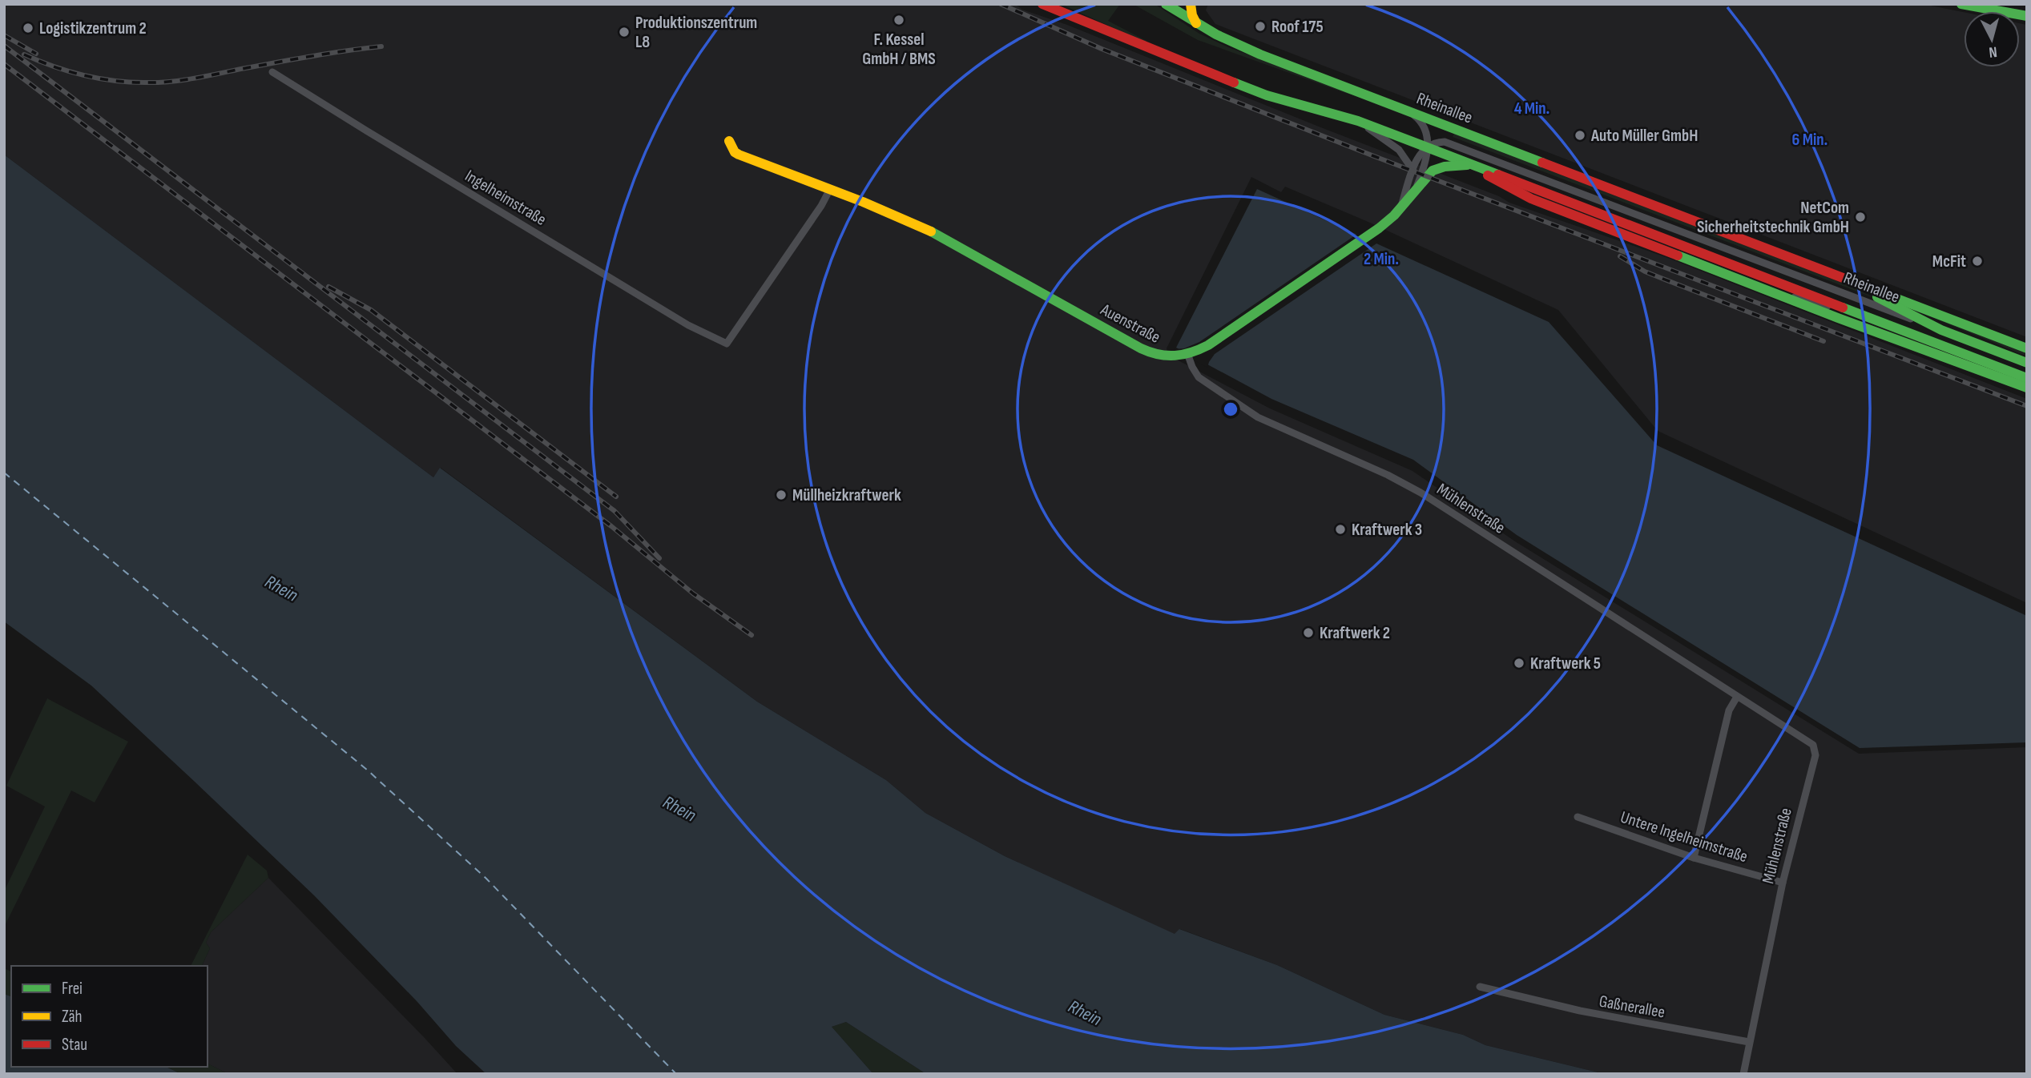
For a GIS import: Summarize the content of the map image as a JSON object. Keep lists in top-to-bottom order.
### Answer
{
  "streets": {
    "main road": ["Rheinallee", "Auenstraße"],
    "street": [
      "Ingelheimstraße",
      "Mühlenstraße",
      "Untere Ingelheimstraße",
      "Gaßnerallee"
    ]
  },
  "crossings": [
    ["Rheinallee", "Auenstraße"],
    ["Ingelheimstraße", "Auenstraße"],
    ["Auenstraße", "Mühlenstraße"],
    ["Mühlenstraße", "Untere Ingelheimstraße"],
    ["Mühlenstraße", "Gaßnerallee"]
  ],
  "water": ["Rhein"],
  "places": [
    "F. Kessel GmbH / BMS",
    "Roof 175",
    "Logistikzentrum 2",
    "Produktionszentrum L8",
    "Auto Müller GmbH",
    "NetCom Sicherheitstechnik GmbH",
    "McFit",
    "Müllheizkraftwerk",
    "Kraftwerk 3",
    "Kraftwerk 2",
    "Kraftwerk 5"
  ],
  "legend": ["Frei", "Zäh", "Stau"],
  "north": "bottom",
  "rings": ["4 Min.", "6 Min.", "2 Min."]
}
